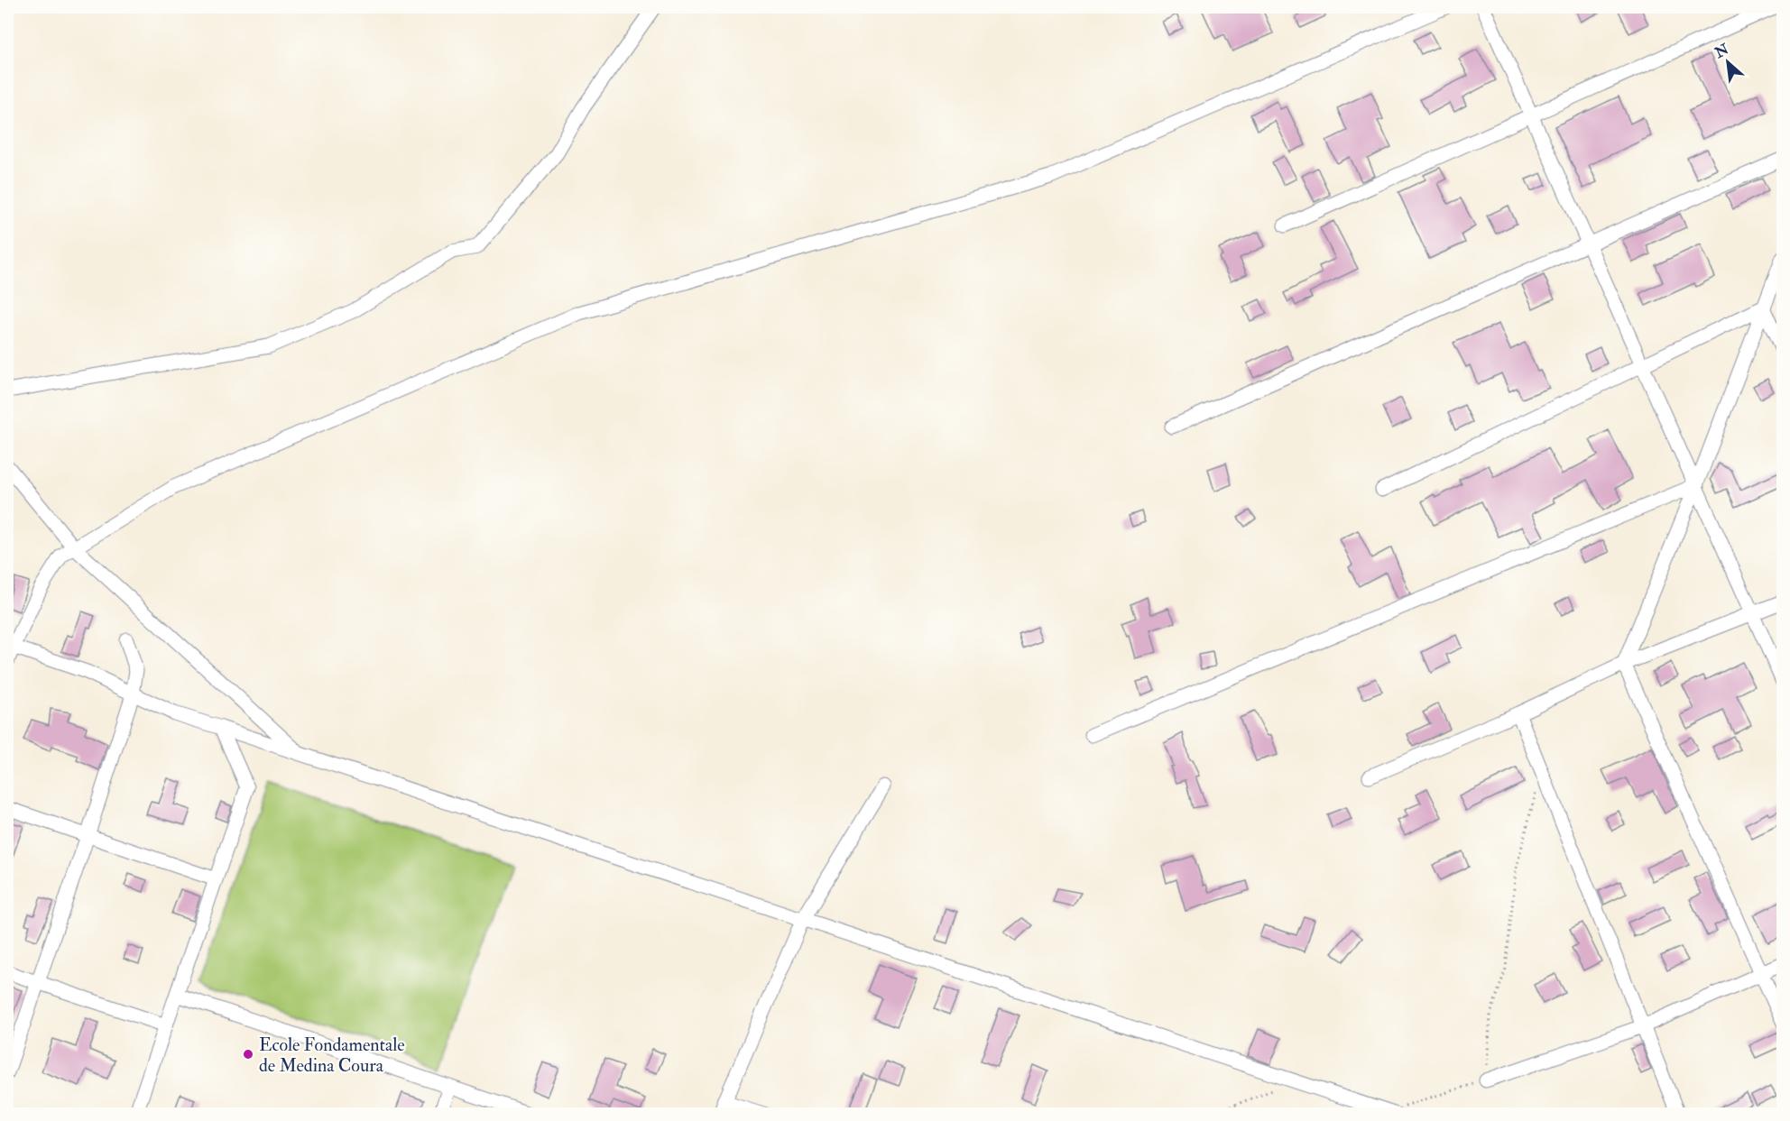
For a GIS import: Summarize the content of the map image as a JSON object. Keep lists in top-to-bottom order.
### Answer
{
  "places": ["Ecole Fondamentale de Medina Coura"],
  "north": "top left"
}
